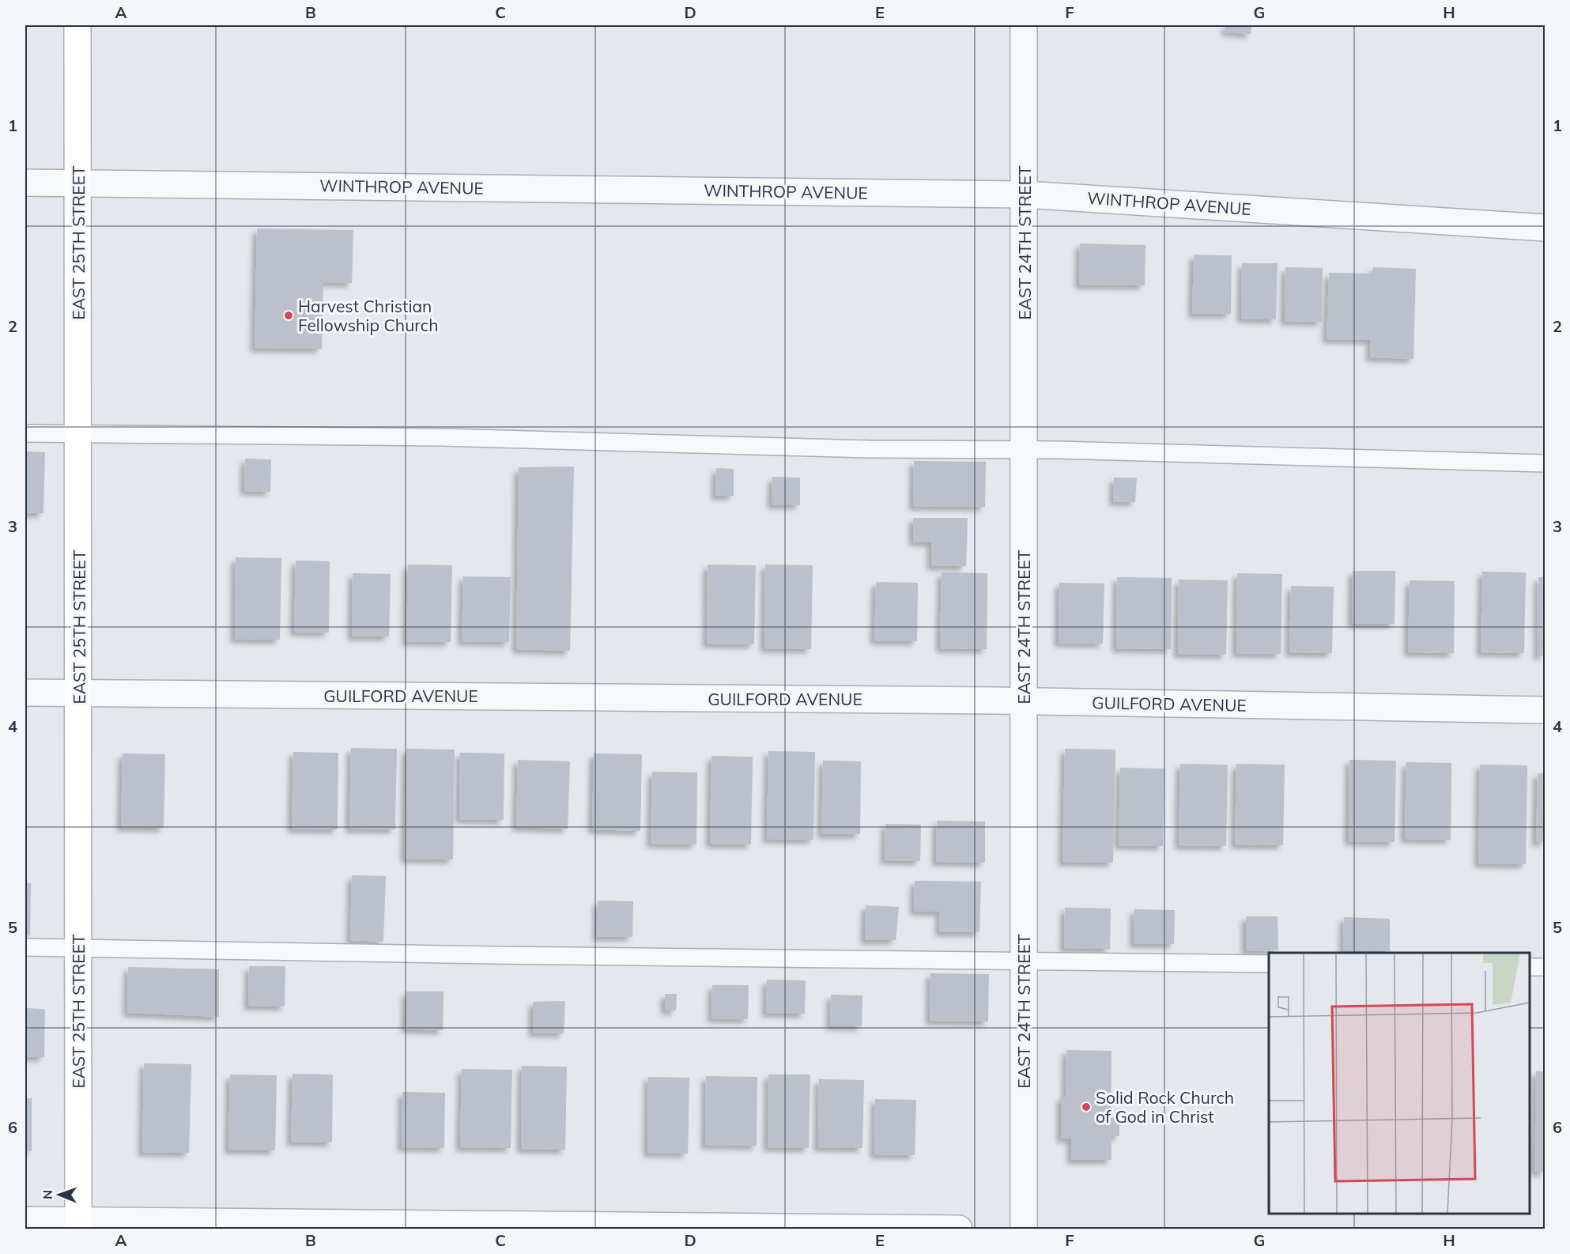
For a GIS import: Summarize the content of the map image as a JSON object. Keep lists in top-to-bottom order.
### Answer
{
  "streets": {
    "street": [
      "WINTHROP AVENUE",
      "EAST 25TH STREET",
      "EAST 24TH STREET",
      "GUILFORD AVENUE"
    ]
  },
  "crossings": [
    ["WINTHROP AVENUE", "EAST 25TH STREET"],
    ["WINTHROP AVENUE", "EAST 24TH STREET"],
    ["EAST 25TH STREET", "GUILFORD AVENUE"],
    ["EAST 24TH STREET", "GUILFORD AVENUE"]
  ],
  "places": ["Harvest Christian Fellowship Church", "Solid Rock Church of God in Christ"],
  "north": "left",
  "grid": {
    "columns": [
      "A",
      "B",
      "C",
      "D",
      "E",
      "F",
      "G",
      "H"
    ],
    "rows": [
      "1",
      "2",
      "3",
      "4",
      "5",
      "6"
    ]
  }
}
